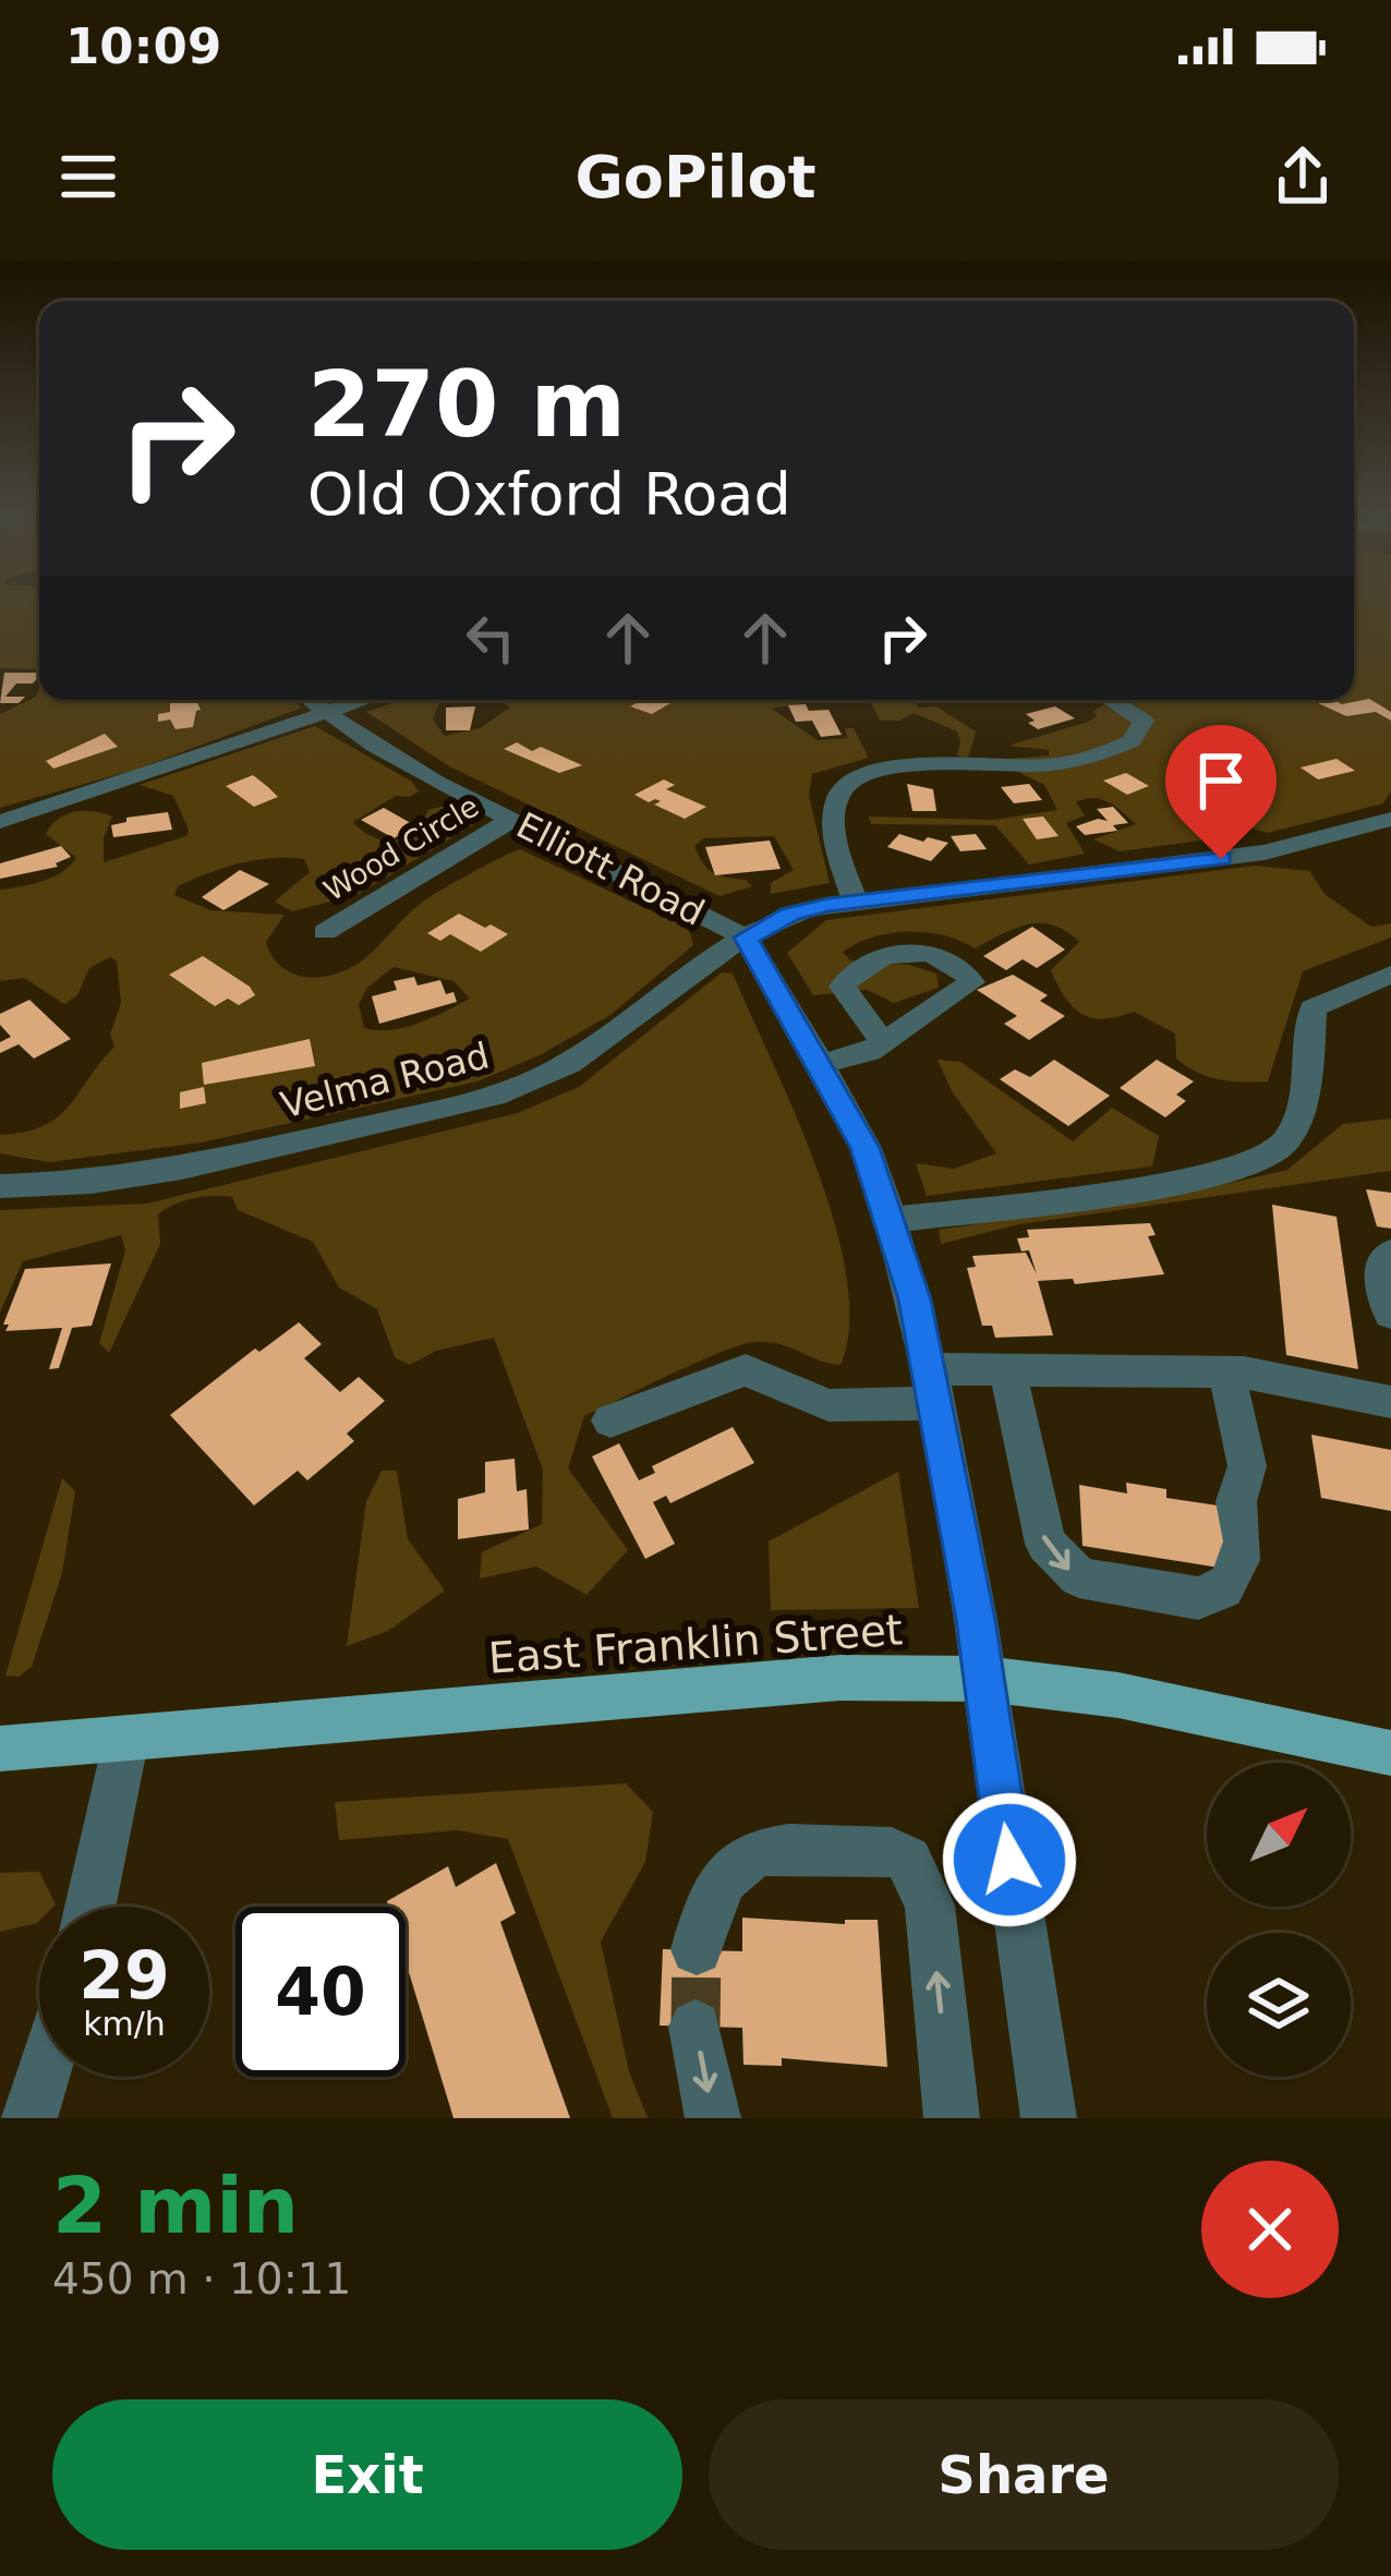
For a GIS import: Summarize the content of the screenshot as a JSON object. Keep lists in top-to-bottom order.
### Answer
{
  "streets": {
    "main road": ["East Franklin Street"],
    "street": ["Wood Circle", "Elliott Road", "Velma Road"]
  },
  "crossings": [
    ["Wood Circle", "Elliott Road"],
    ["Elliott Road", "Velma Road"],
    ["Elliott Road", "East Franklin Street"]
  ],
  "north": "top right",
  "page": {
    "status": "10:09",
    "header": "GoPilot",
    "turn": ["270 m", "Old Oxford Road"],
    "speed": "29 km/h",
    "limit": "40",
    "heading": ["2 min", "450 m · 10:11"],
    "buttons": ["Exit", "Share"]
  }
}
